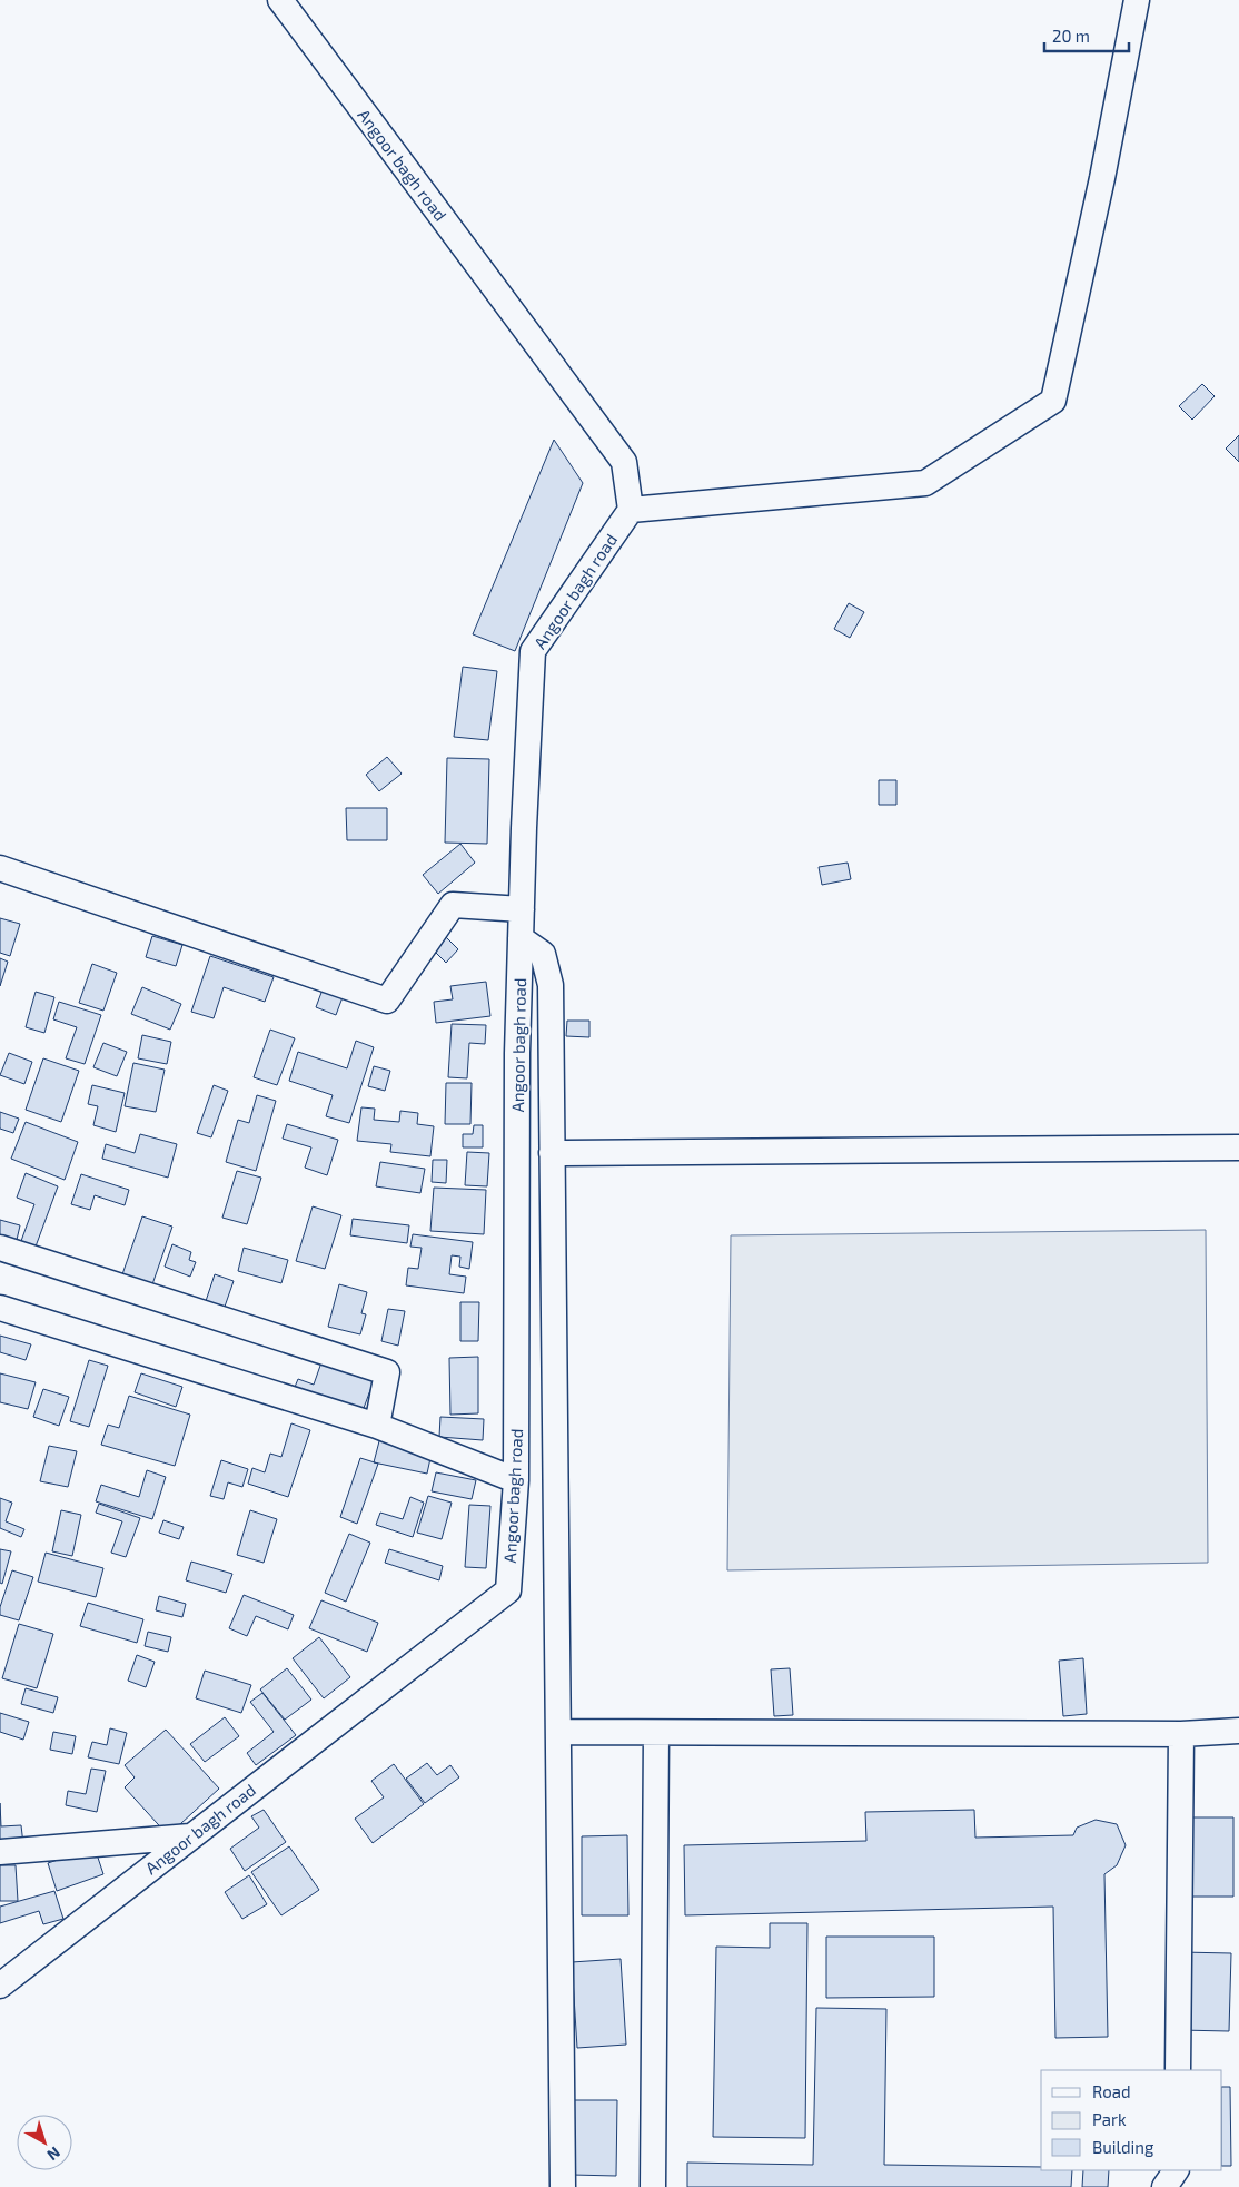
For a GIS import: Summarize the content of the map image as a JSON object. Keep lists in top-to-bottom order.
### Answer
{
  "streets": {
    "street": ["Angoor bagh road"]
  },
  "legend": ["Road", "Park", "Building"],
  "scale_bar": "20 m",
  "north": "bottom right"
}
